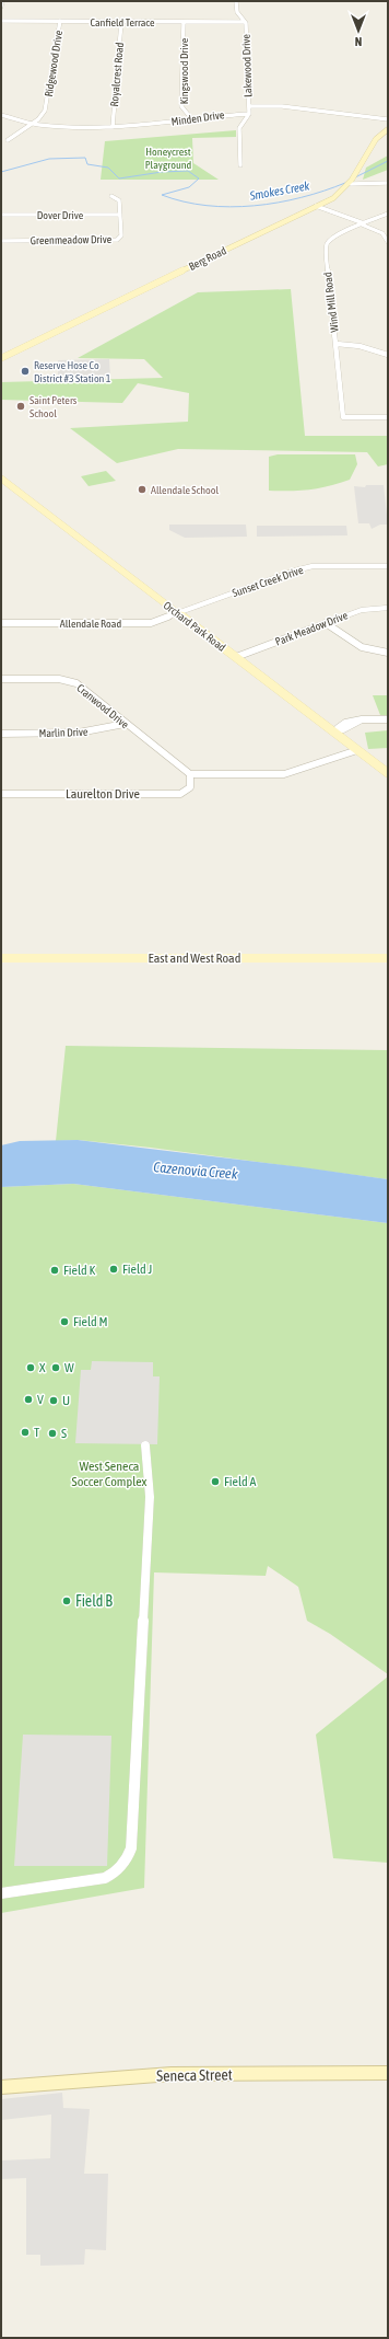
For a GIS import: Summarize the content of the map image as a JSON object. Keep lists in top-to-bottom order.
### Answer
{
  "streets": {
    "street": [
      "Canfield Terrace",
      "Ridgewood Drive",
      "Lakewood Drive",
      "Kingswood Drive",
      "Royalcrest Road",
      "Minden Drive",
      "Dover Drive",
      "Greenmeadow Drive",
      "Berg Road",
      "Wind Mill Road",
      "Sunset Creek Drive",
      "Allendale Road",
      "Orchard Park Road",
      "Park Meadow Drive",
      "Cranwood Drive",
      "Marlin Drive",
      "Laurelton Drive",
      "East and West Road",
      "Seneca Street"
    ]
  },
  "crossings": [
    ["Canfield Terrace", "Ridgewood Drive"],
    ["Canfield Terrace", "Lakewood Drive"],
    ["Canfield Terrace", "Kingswood Drive"],
    ["Canfield Terrace", "Royalcrest Road"],
    ["Ridgewood Drive", "Minden Drive"],
    ["Lakewood Drive", "Minden Drive"],
    ["Kingswood Drive", "Minden Drive"],
    ["Royalcrest Road", "Minden Drive"],
    ["Dover Drive", "Greenmeadow Drive"],
    ["Sunset Creek Drive", "Allendale Road"],
    ["Sunset Creek Drive", "Orchard Park Road"],
    ["Allendale Road", "Orchard Park Road"],
    ["Orchard Park Road", "Park Meadow Drive"],
    ["Cranwood Drive", "Marlin Drive"],
    ["Cranwood Drive", "Laurelton Drive"]
  ],
  "water": ["Smokes Creek", "Cazenovia Creek"],
  "parks": ["Honeycrest Playground", "West Seneca Soccer Complex"],
  "places": [
    "Reserve Hose Co District #3 Station 1",
    "Saint Peters School",
    "Allendale School",
    "Field J",
    "Field K",
    "Field M",
    "X",
    "W",
    "V",
    "U",
    "T",
    "S",
    "Field A",
    "Field B"
  ],
  "north": "bottom"
}
